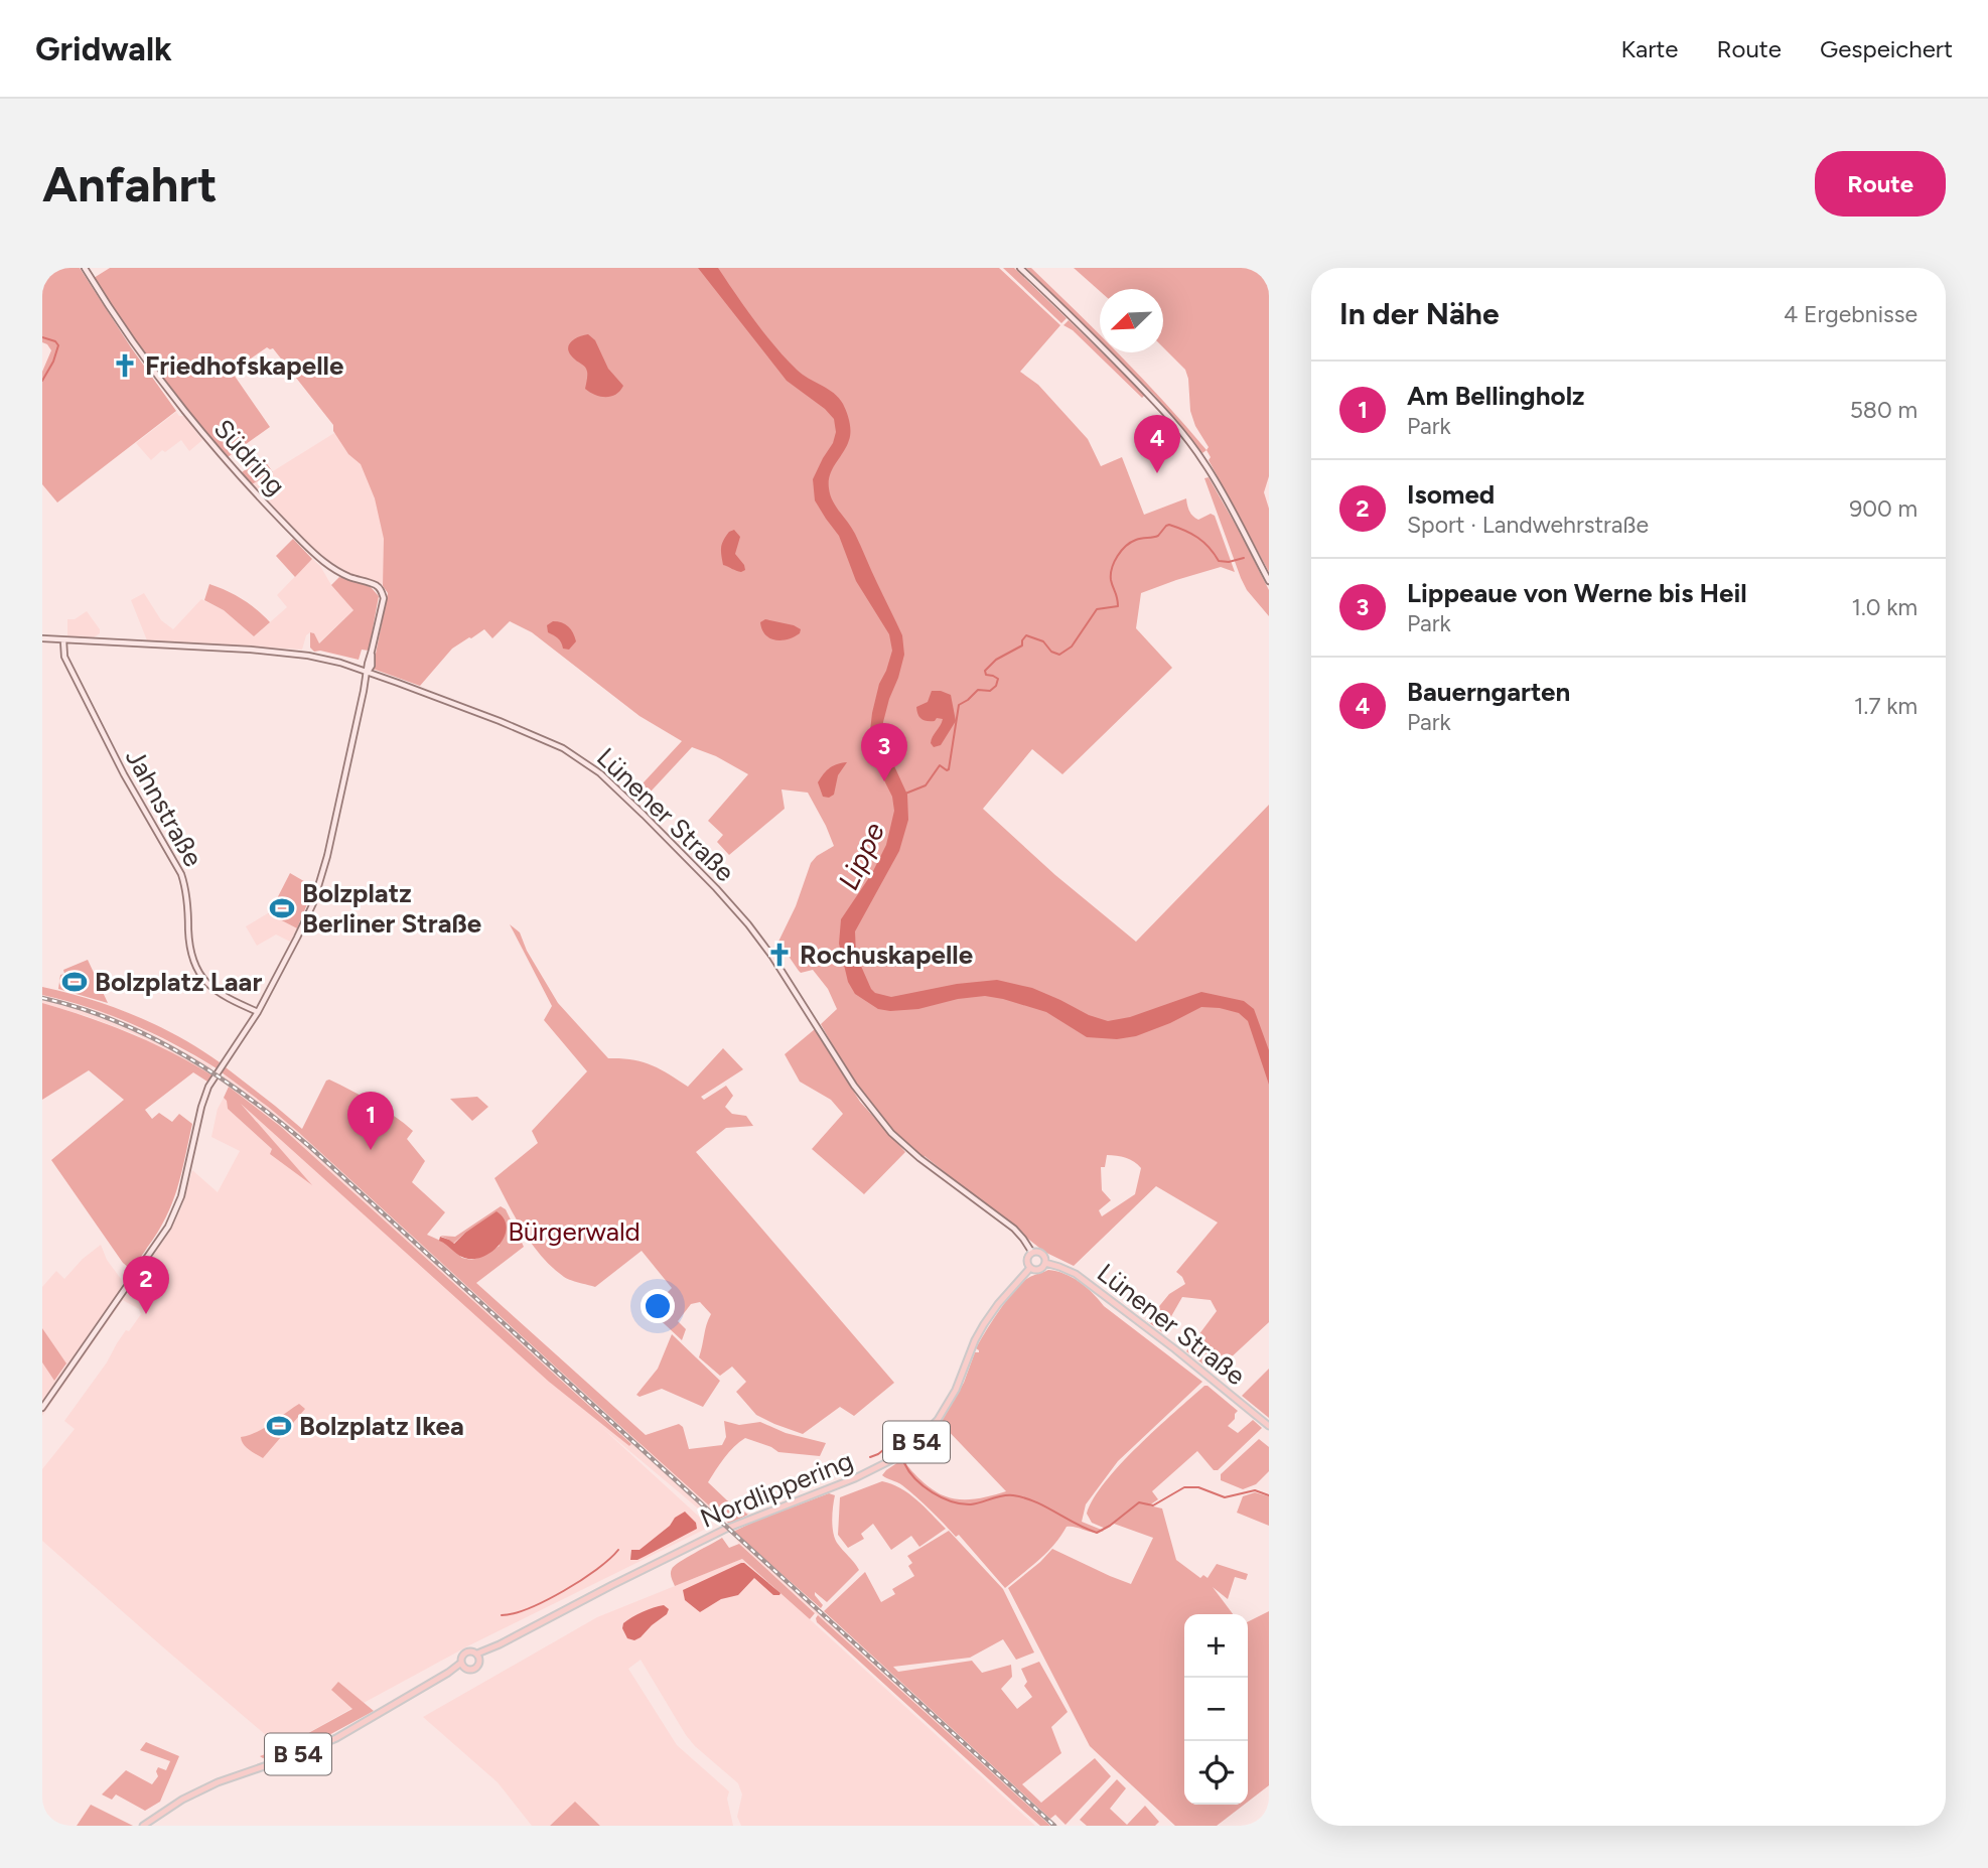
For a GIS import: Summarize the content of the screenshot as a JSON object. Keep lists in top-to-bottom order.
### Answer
{
  "streets": {
    "main road": ["Lünener Straße", "B 54", "Nordlippering"],
    "street": ["Südring", "Jahnstraße"]
  },
  "crossings": [
    ["Südring", "Jahnstraße"],
    ["Südring", "Lünener Straße"],
    ["Jahnstraße", "Lünener Straße"],
    ["Lünener Straße", "Nordlippering"],
    ["B 54", "Nordlippering"]
  ],
  "water": ["Lippe"],
  "parks": ["Bürgerwald"],
  "places": {
    "church": ["Friedhofskapelle", "Rochuskapelle"],
    "sports": ["Bolzplatz Berliner Straße", "Bolzplatz Laar", "Bolzplatz Ikea"]
  },
  "north": "bottom left",
  "page": {
    "header": "Gridwalk",
    "nav": ["Karte", "Route", "Gespeichert"],
    "buttons": "Route",
    "title": "Anfahrt",
    "heading": ["In der Nähe", "4 Ergebnisse"],
    "list": [
      {
        "mark": "1",
        "name": "Am Bellingholz",
        "note": "Park",
        "value": "580 m"
      },
      {
        "mark": "2",
        "name": "Isomed",
        "note": "Sport · Landwehrstraße",
        "value": "900 m"
      },
      {
        "mark": "3",
        "name": "Lippeaue von Werne bis Heil",
        "note": "Park",
        "value": "1.0 km"
      },
      {
        "mark": "4",
        "name": "Bauerngarten",
        "note": "Park",
        "value": "1.7 km"
      }
    ],
    "pins": [
      "4",
      "3",
      "1",
      "2"
    ],
    "map_buttons": ["+", "−"]
  }
}
